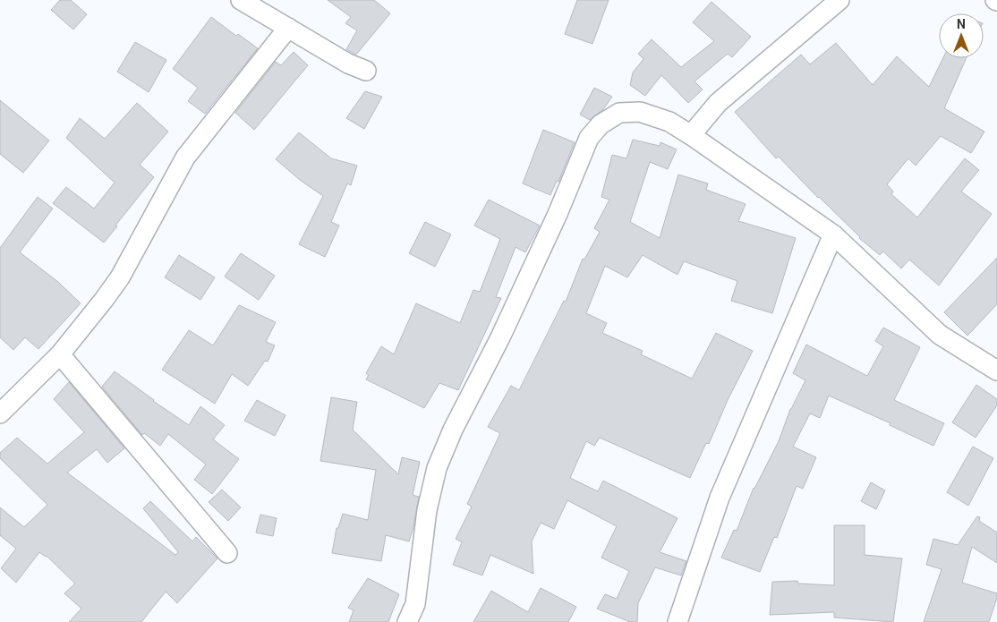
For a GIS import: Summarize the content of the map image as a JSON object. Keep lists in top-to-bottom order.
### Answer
{
  "north": "top"
}
